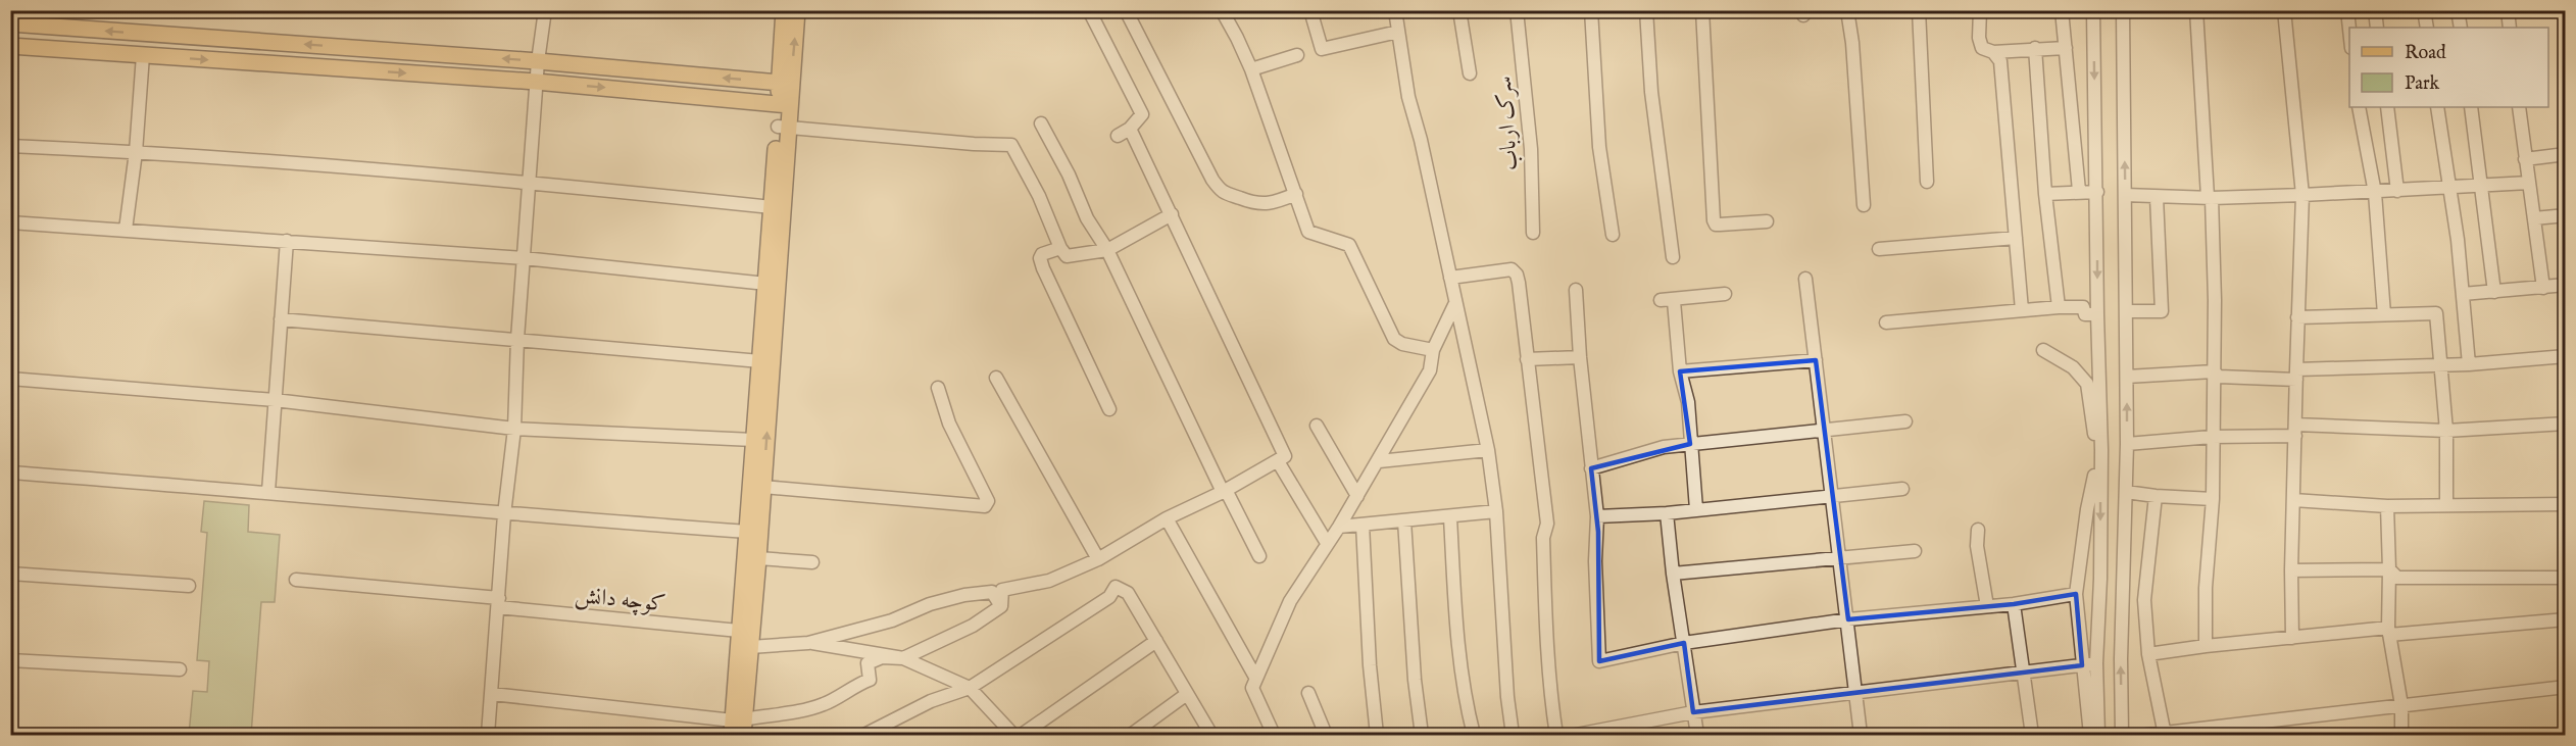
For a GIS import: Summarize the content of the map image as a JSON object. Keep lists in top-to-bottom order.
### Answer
{
  "streets": {
    "street": ["سرک ارباب", "کوچه دانش"]
  },
  "legend": ["Road", "Park"]
}
